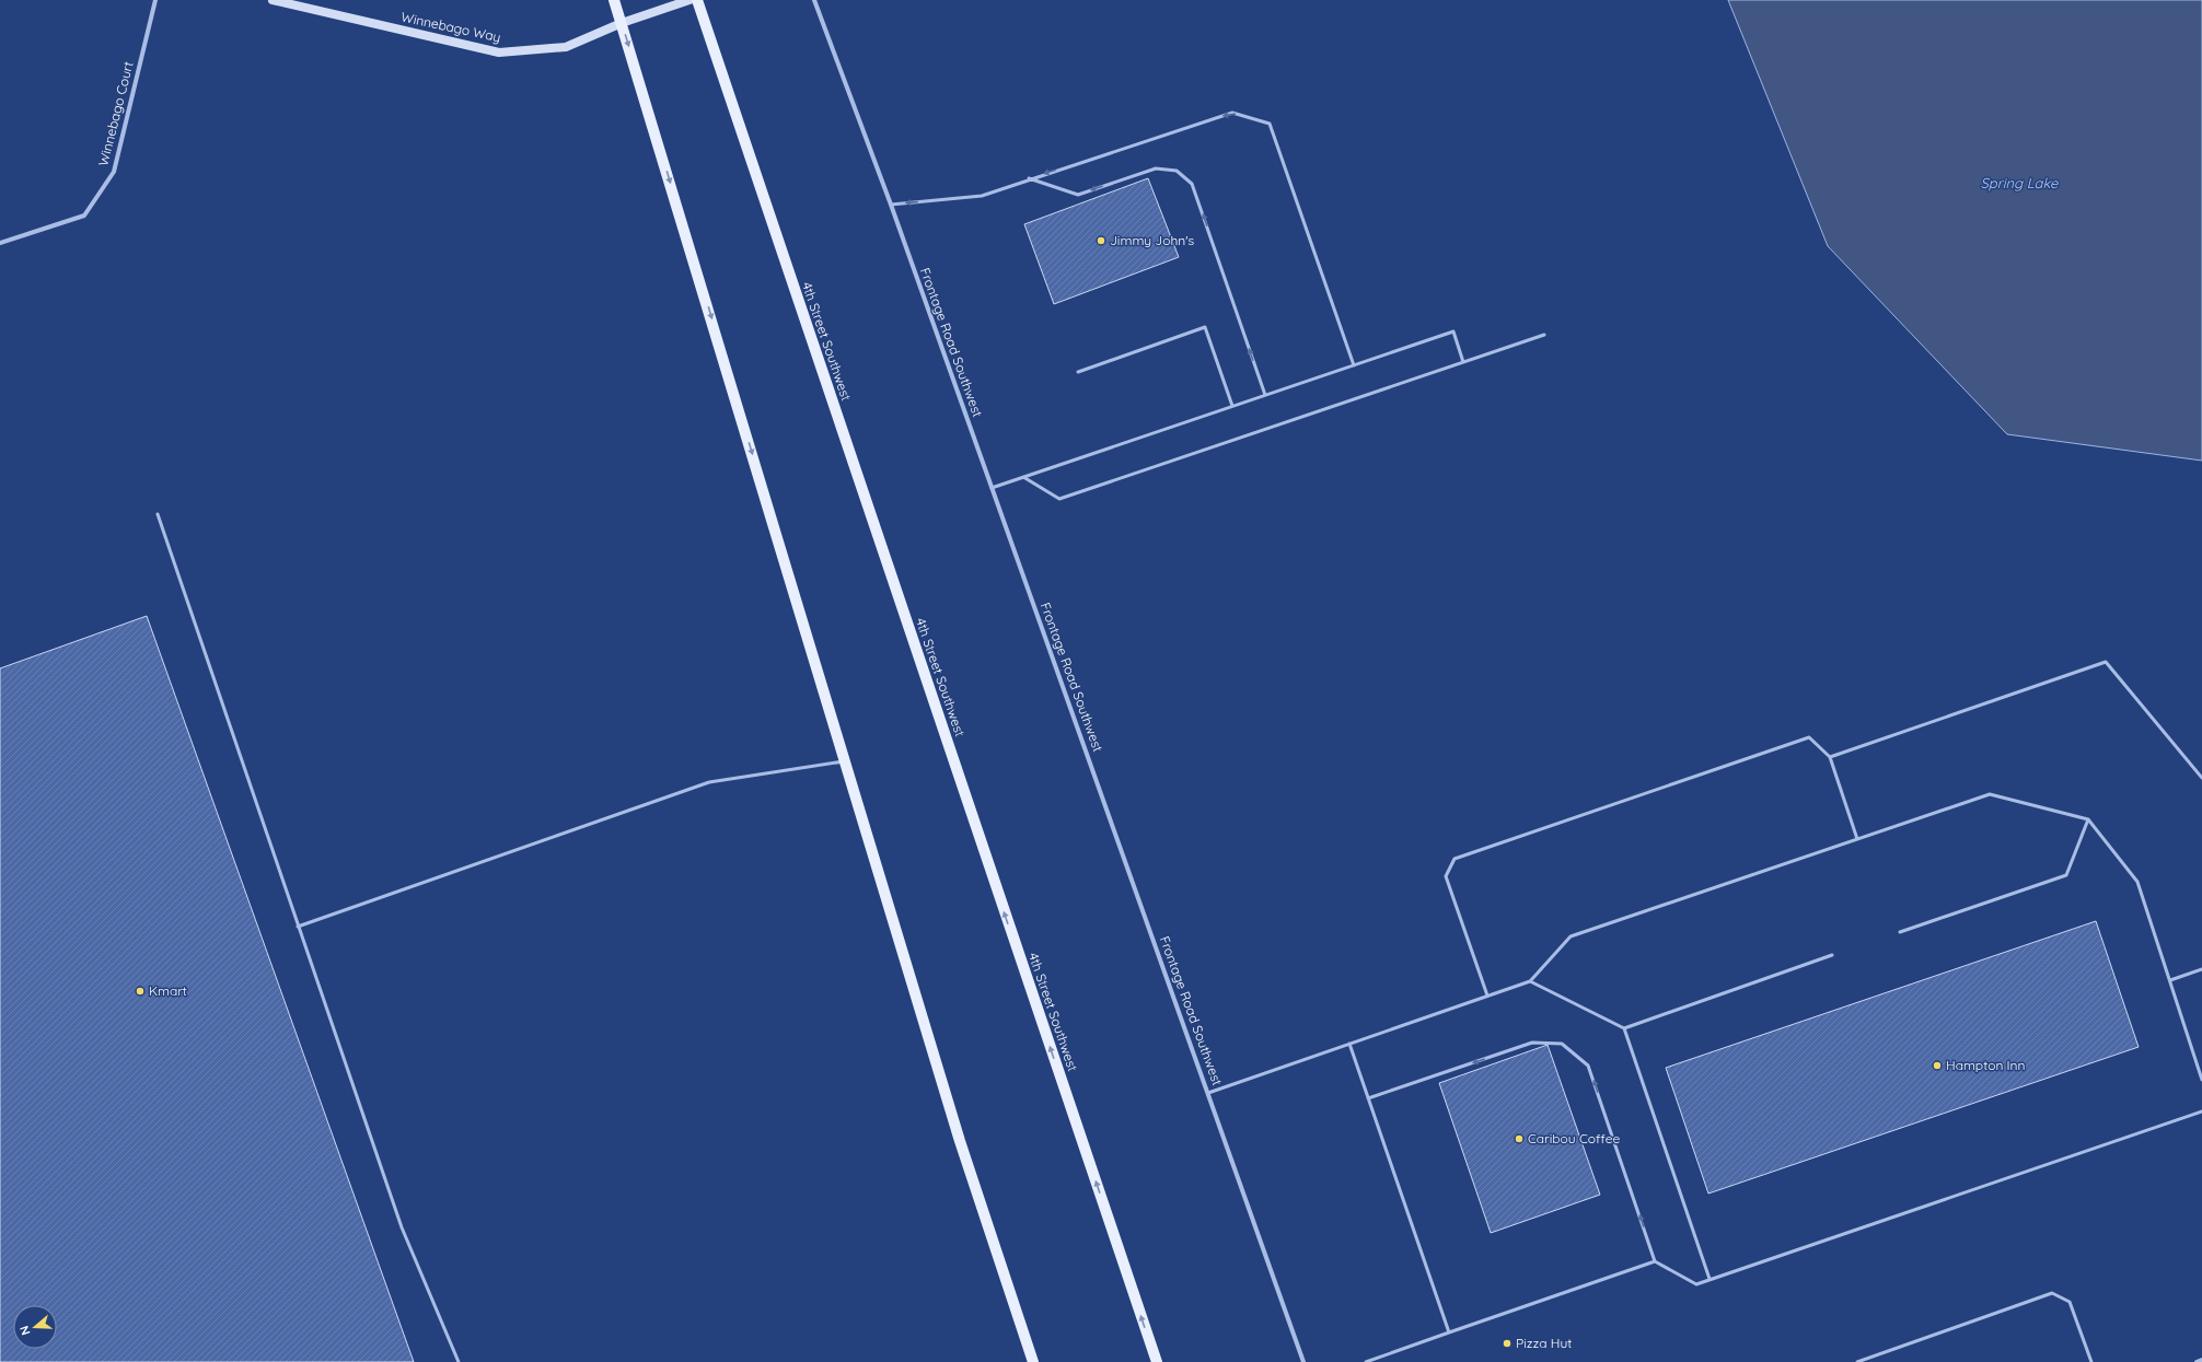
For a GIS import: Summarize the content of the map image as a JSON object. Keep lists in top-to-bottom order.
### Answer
{
  "streets": {
    "main road": ["4th Street Southwest"],
    "street": ["Winnebago Way", "Winnebago Court", "Frontage Road Southwest"]
  },
  "water": ["Spring Lake"],
  "places": [
    "Jimmy John's",
    "Kmart",
    "Hampton Inn",
    "Caribou Coffee",
    "Pizza Hut"
  ],
  "north": "left"
}
